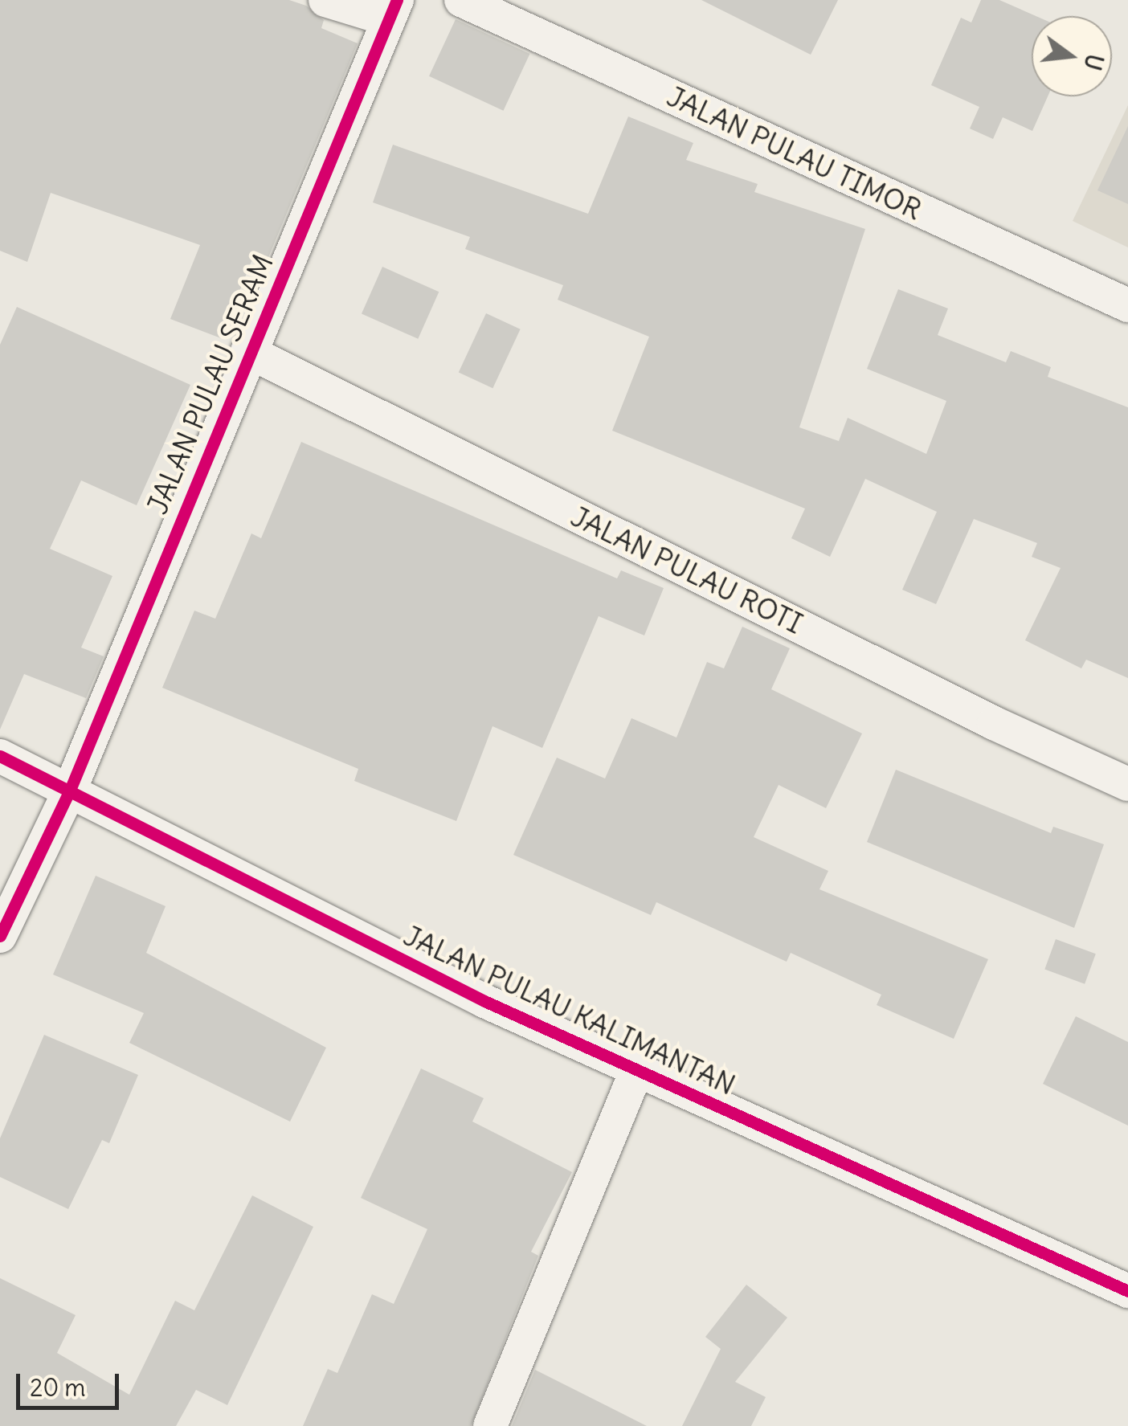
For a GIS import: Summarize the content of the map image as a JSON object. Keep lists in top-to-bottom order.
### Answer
{
  "streets": {
    "street": [
      "JALAN PULAU TIMOR",
      "JALAN PULAU SERAM",
      "JALAN PULAU ROTI",
      "JALAN PULAU KALIMANTAN"
    ]
  },
  "crossings": [
    ["JALAN PULAU SERAM", "JALAN PULAU ROTI"],
    ["JALAN PULAU SERAM", "JALAN PULAU KALIMANTAN"]
  ],
  "scale_bar": "20 m",
  "north": "right"
}
